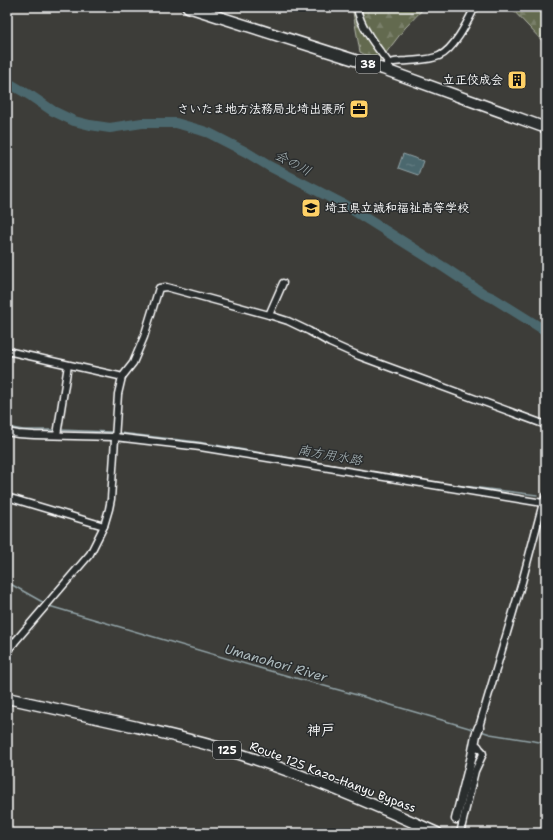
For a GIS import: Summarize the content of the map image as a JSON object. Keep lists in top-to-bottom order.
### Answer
{
  "streets": {
    "main road": ["38", "125", "Route 125 Kazo-Hanyu Bypass"]
  },
  "districts": ["神戸"],
  "water": ["会の川", "南方用水路", "Umanohori River"],
  "places": {
    "building": ["立正佼成会"],
    "office": ["さいたま地方法務局北埼出張所"],
    "school or university": ["埼玉県立誠和福祉高等学校"]
  }
}
